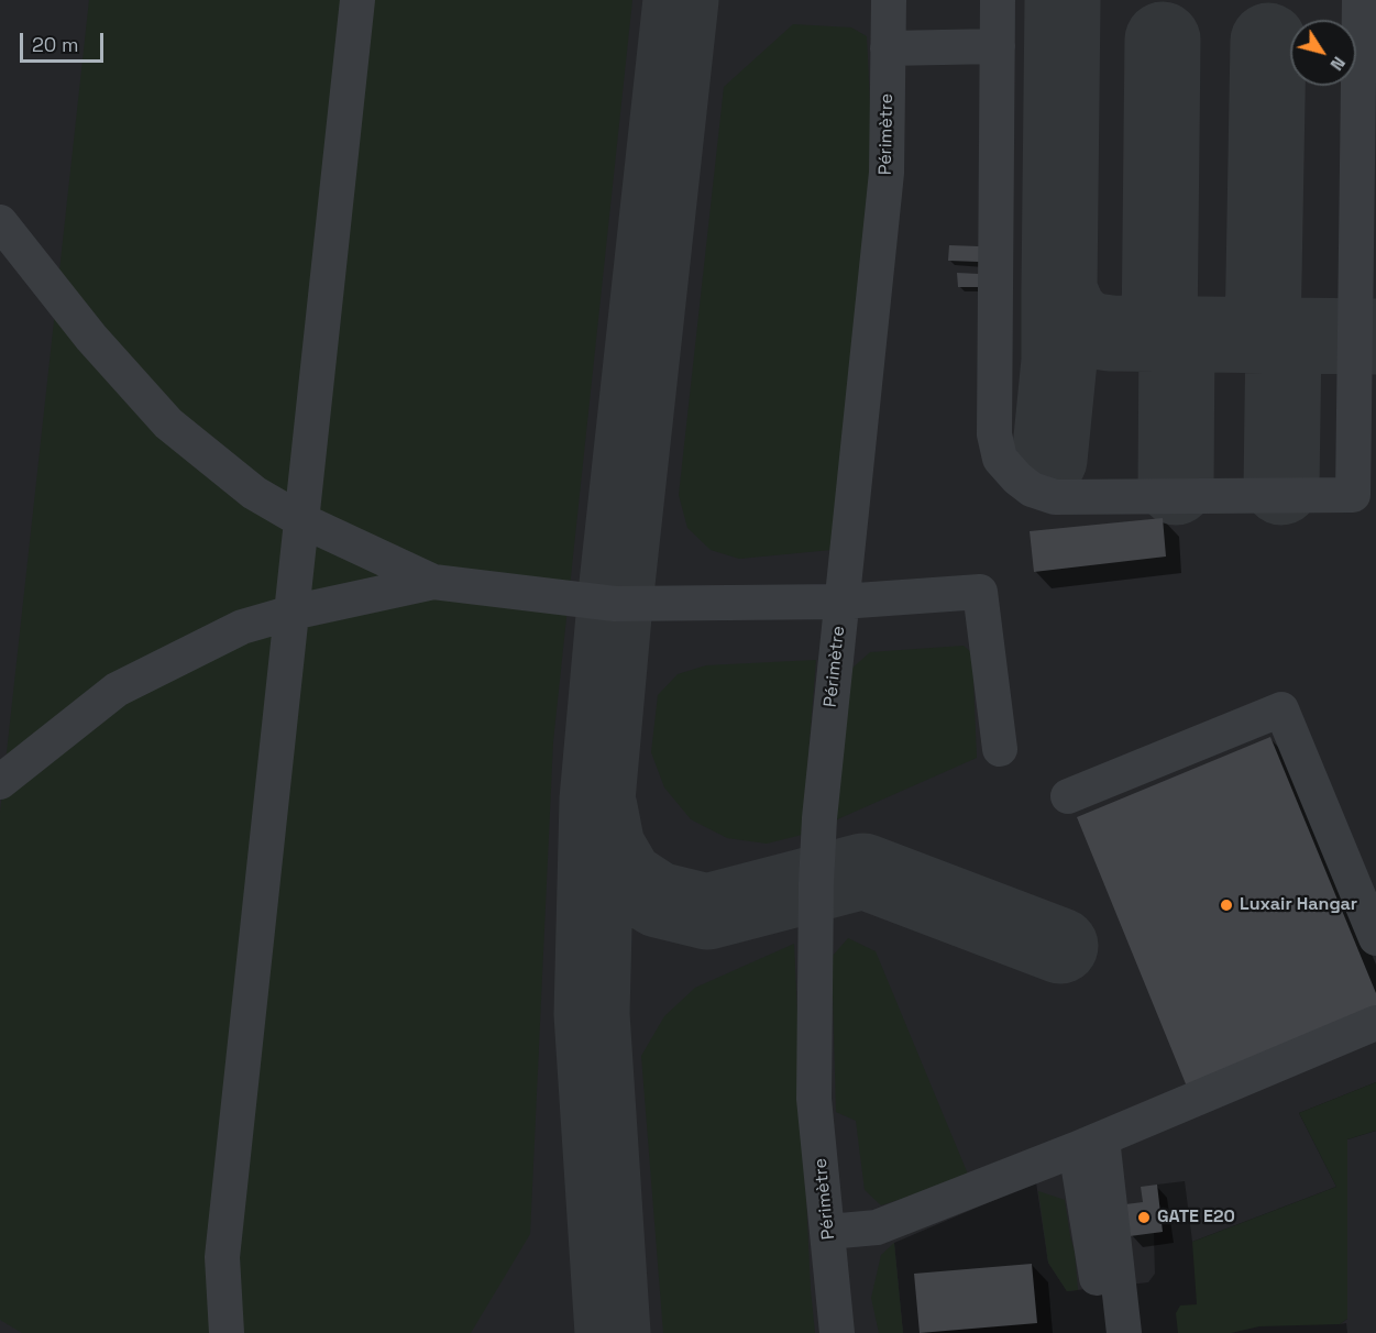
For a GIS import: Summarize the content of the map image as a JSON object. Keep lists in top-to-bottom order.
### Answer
{
  "streets": {
    "lane": ["Périmètre"]
  },
  "places": ["Luxair Hangar", "GATE E20"],
  "scale_bar": "20 m",
  "north": "bottom right"
}
